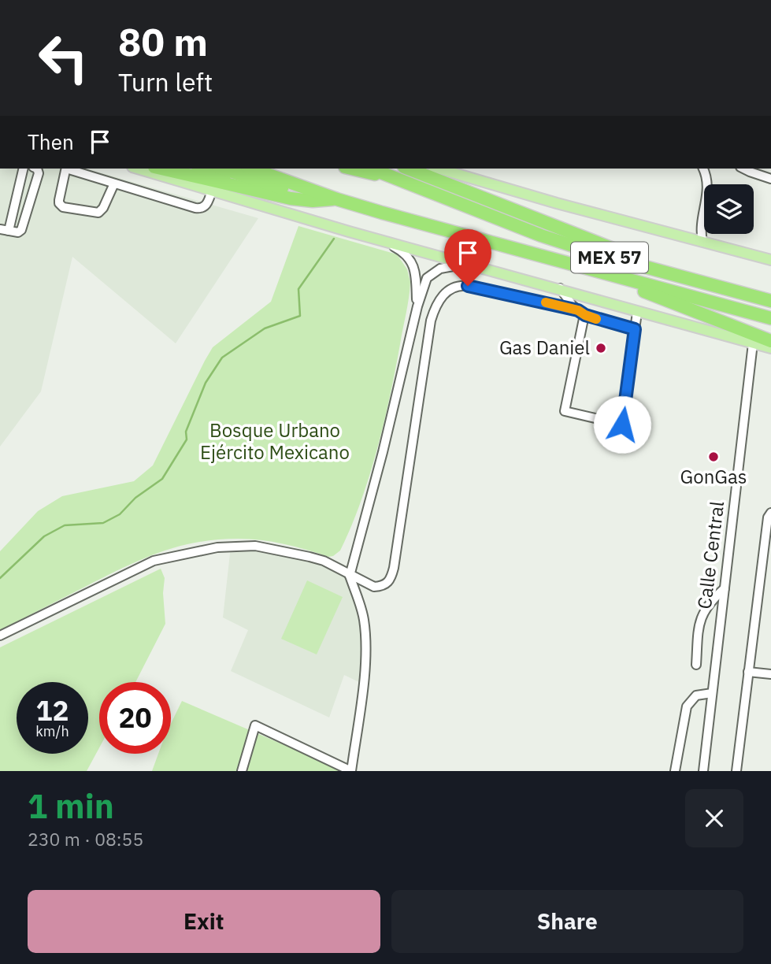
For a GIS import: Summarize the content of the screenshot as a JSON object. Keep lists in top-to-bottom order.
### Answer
{
  "streets": {
    "highway": ["MEX 57"],
    "street": ["Calle Central"]
  },
  "parks": ["Bosque Urbano Ejército Mexicano"],
  "places": ["Gas Daniel", "GonGas"],
  "page": {
    "turn": ["80 m", "Turn left"],
    "then": "Then",
    "speed": "12 km/h",
    "limit": "20",
    "heading": ["1 min", "230 m · 08:55"],
    "buttons": ["Exit", "Share"]
  }
}
